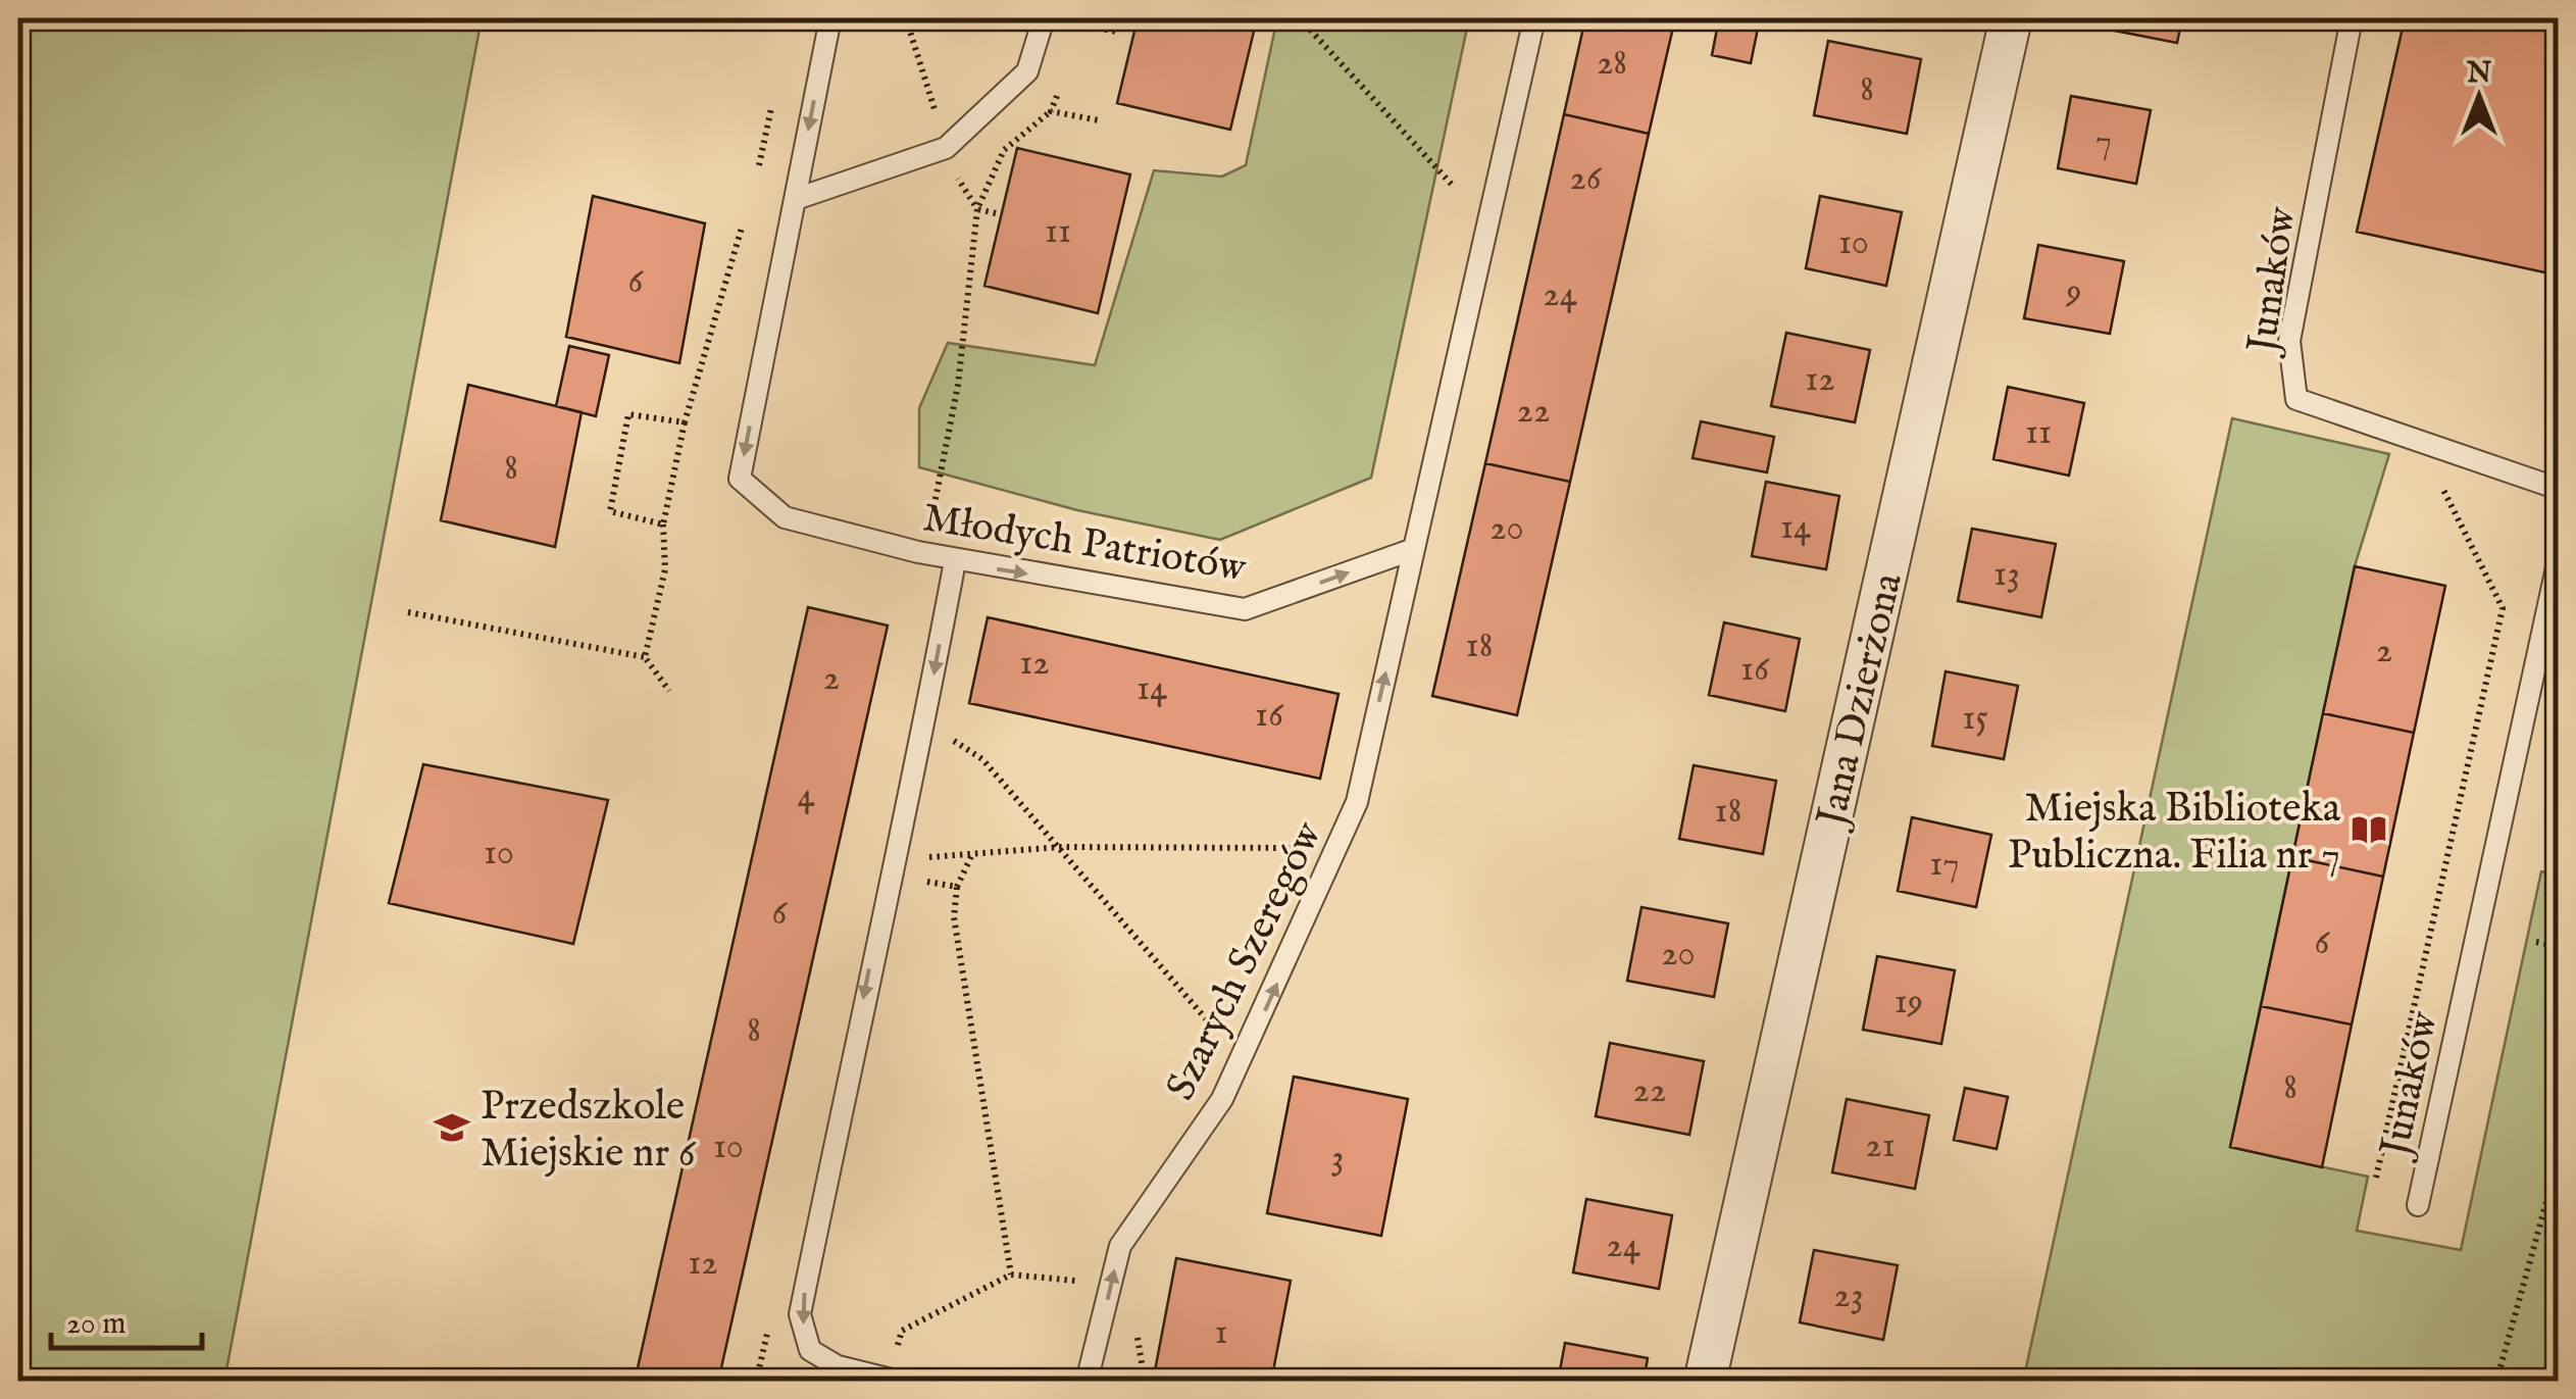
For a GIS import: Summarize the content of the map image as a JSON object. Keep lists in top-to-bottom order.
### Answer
{
  "streets": {
    "street": ["Jana Dzierżona"],
    "lane": ["Junaków", "Młodych Patriotów", "Szarych Szeregów"]
  },
  "crossings": [
    ["Młodych Patriotów", "Szarych Szeregów"]
  ],
  "one_way": ["Szarych Szeregów"],
  "places": {
    "library": ["Miejska Biblioteka Publiczna. Filia nr 7"],
    "school or university": ["Przedszkole Miejskie nr 6"]
  },
  "house_numbers": [
    "28",
    "8",
    "7",
    "26",
    "11",
    "10",
    "6",
    "9",
    "24",
    "12",
    "22",
    "11",
    "8",
    "14",
    "20",
    "13",
    "18",
    "2",
    "12",
    "16",
    "2",
    "14",
    "16",
    "15",
    "4",
    "18",
    "10",
    "17",
    "6",
    "6",
    "20",
    "19",
    "8",
    "8",
    "22",
    "21",
    "10",
    "3",
    "24",
    "12",
    "23",
    "1"
  ],
  "scale_bar": "20 m",
  "north": "top"
}
